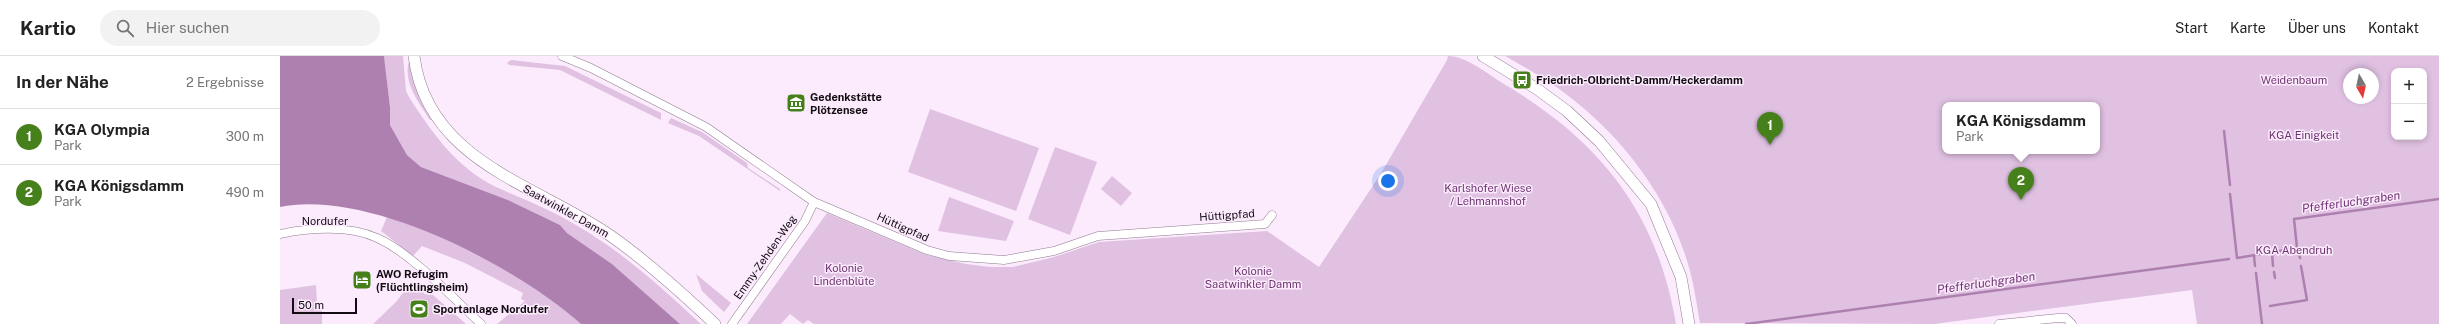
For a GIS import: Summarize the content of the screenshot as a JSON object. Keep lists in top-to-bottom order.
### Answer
{
  "streets": {
    "main road": ["Saatwinkler Damm"],
    "street": ["Hüttigpfad", "Nordufer", "Emmy-Zehden-Weg"]
  },
  "crossings": [
    ["Hüttigpfad", "Emmy-Zehden-Weg"]
  ],
  "water": ["Pfefferluchgraben"],
  "parks": [
    "Weidenbaum",
    "KGA Einigkeit",
    "Karlshofer Wiese / Lehmannshof",
    "KGA Abendruh",
    "Kolonie Lindenblüte",
    "Kolonie Saatwinkler Damm"
  ],
  "places": {
    "bus stop": ["Friedrich-Olbricht-Damm/Heckerdamm"],
    "museum": ["Gedenkstätte Plötzensee"],
    "hotel": ["AWO Refugim (Flüchtlingsheim)"],
    "sports": ["Sportanlage Nordufer"]
  },
  "scale_bar": "50 m",
  "north": "bottom",
  "page": {
    "header": "Kartio",
    "search": "Hier suchen",
    "nav": [
      "Start",
      "Karte",
      "Über uns",
      "Kontakt"
    ],
    "heading": ["In der Nähe", "2 Ergebnisse"],
    "map_buttons": ["+", "−"],
    "popup": ["KGA Königsdamm", "Park"],
    "list": [
      {
        "mark": "1",
        "name": "KGA Olympia",
        "note": "Park",
        "value": "300 m"
      },
      {
        "mark": "2",
        "name": "KGA Königsdamm",
        "note": "Park",
        "value": "490 m"
      }
    ],
    "pins": ["1", "2"],
    "scale": "50 m"
  }
}
